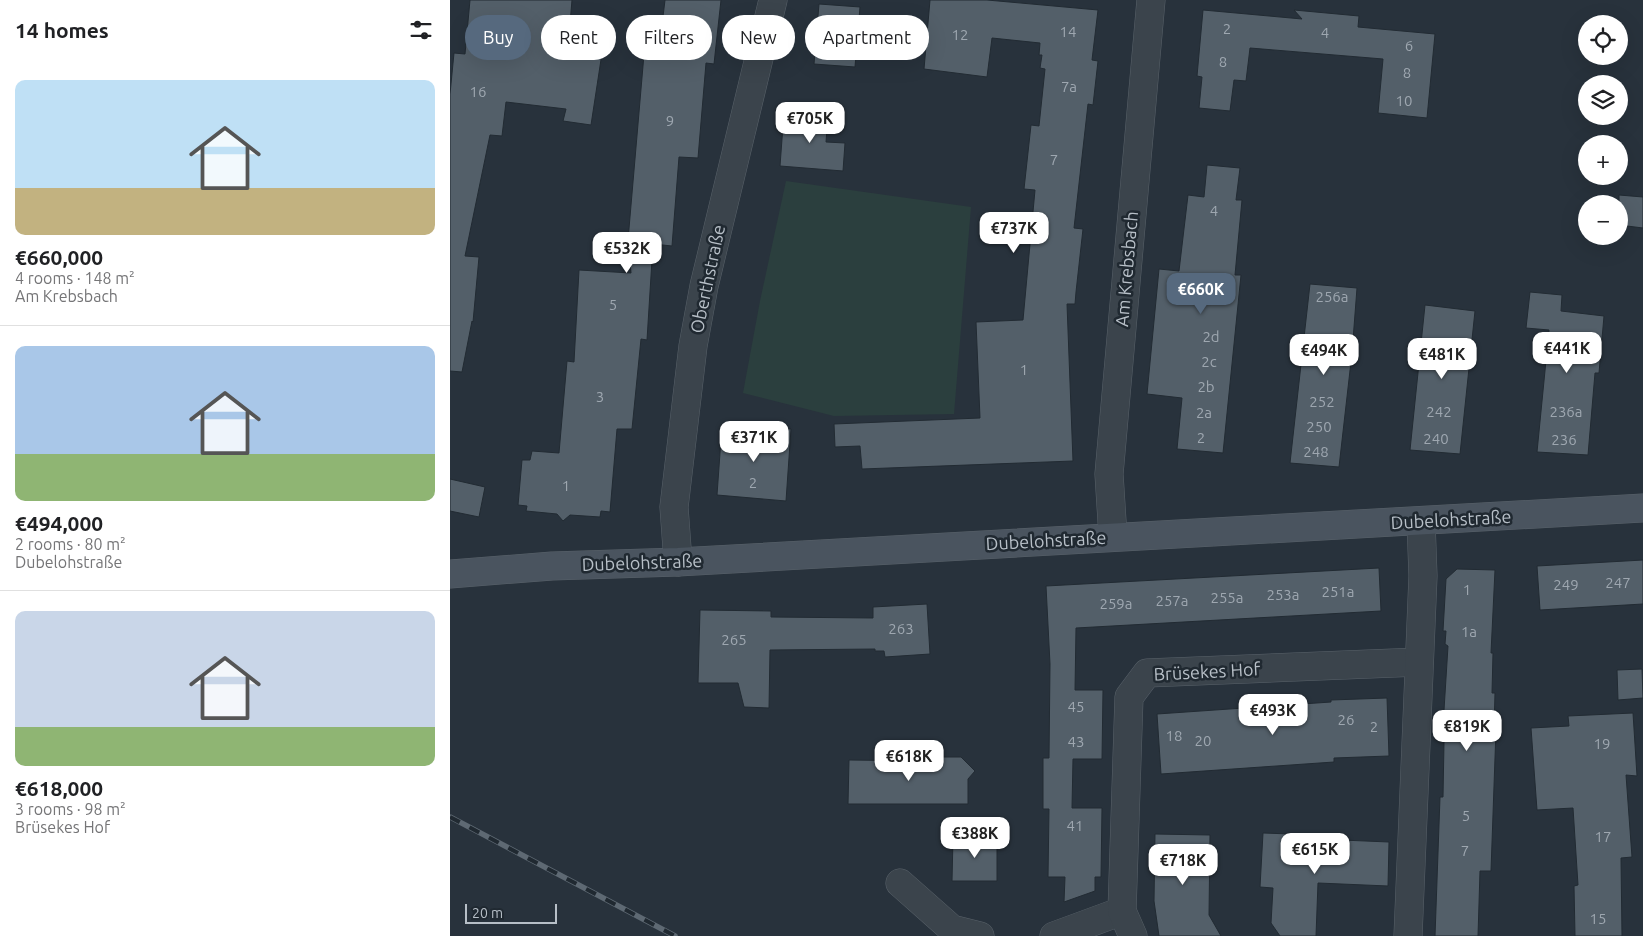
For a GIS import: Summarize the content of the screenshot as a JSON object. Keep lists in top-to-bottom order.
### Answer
{
  "streets": {
    "main road": ["Dubelohstraße"],
    "street": ["Am Krebsbach", "Oberthstraße", "Brüsekes Hof"]
  },
  "crossings": [
    ["Am Krebsbach", "Dubelohstraße"],
    ["Oberthstraße", "Dubelohstraße"]
  ],
  "house_numbers": [
    "2",
    "14",
    "4",
    "12",
    "6",
    "8",
    "8",
    "7a",
    "16",
    "10",
    "9",
    "7",
    "4",
    "256a",
    "5",
    "2d",
    "2c",
    "1",
    "2b",
    "3",
    "252",
    "242",
    "236a",
    "2a",
    "250",
    "2",
    "240",
    "236",
    "248",
    "2",
    "1",
    "247",
    "249",
    "1",
    "251a",
    "253a",
    "255a",
    "257a",
    "259a",
    "263",
    "1a",
    "265",
    "45",
    "26",
    "2",
    "18",
    "20",
    "43",
    "19",
    "5",
    "41",
    "17",
    "7",
    "15"
  ],
  "scale_bar": "20 m",
  "page": {
    "heading": "14 homes",
    "map_buttons": ["+", "−"],
    "chip": [
      "Buy",
      "Rent",
      "Filters",
      "New",
      "Apartment"
    ],
    "list": [
      {
        "name": "€660,000",
        "note": "4 rooms · 148 m² · Am Krebsbach"
      },
      {
        "name": "€494,000",
        "note": "2 rooms · 80 m² · Dubelohstraße"
      },
      {
        "name": "€618,000",
        "note": "3 rooms · 98 m² · Brüsekes Hof"
      }
    ],
    "price": [
      "€705K",
      "€737K",
      "€532K",
      "€660K",
      "€441K",
      "€494K",
      "€481K",
      "€371K",
      "€493K",
      "€819K",
      "€618K",
      "€388K",
      "€615K",
      "€718K"
    ],
    "scale": "20 m"
  }
}
